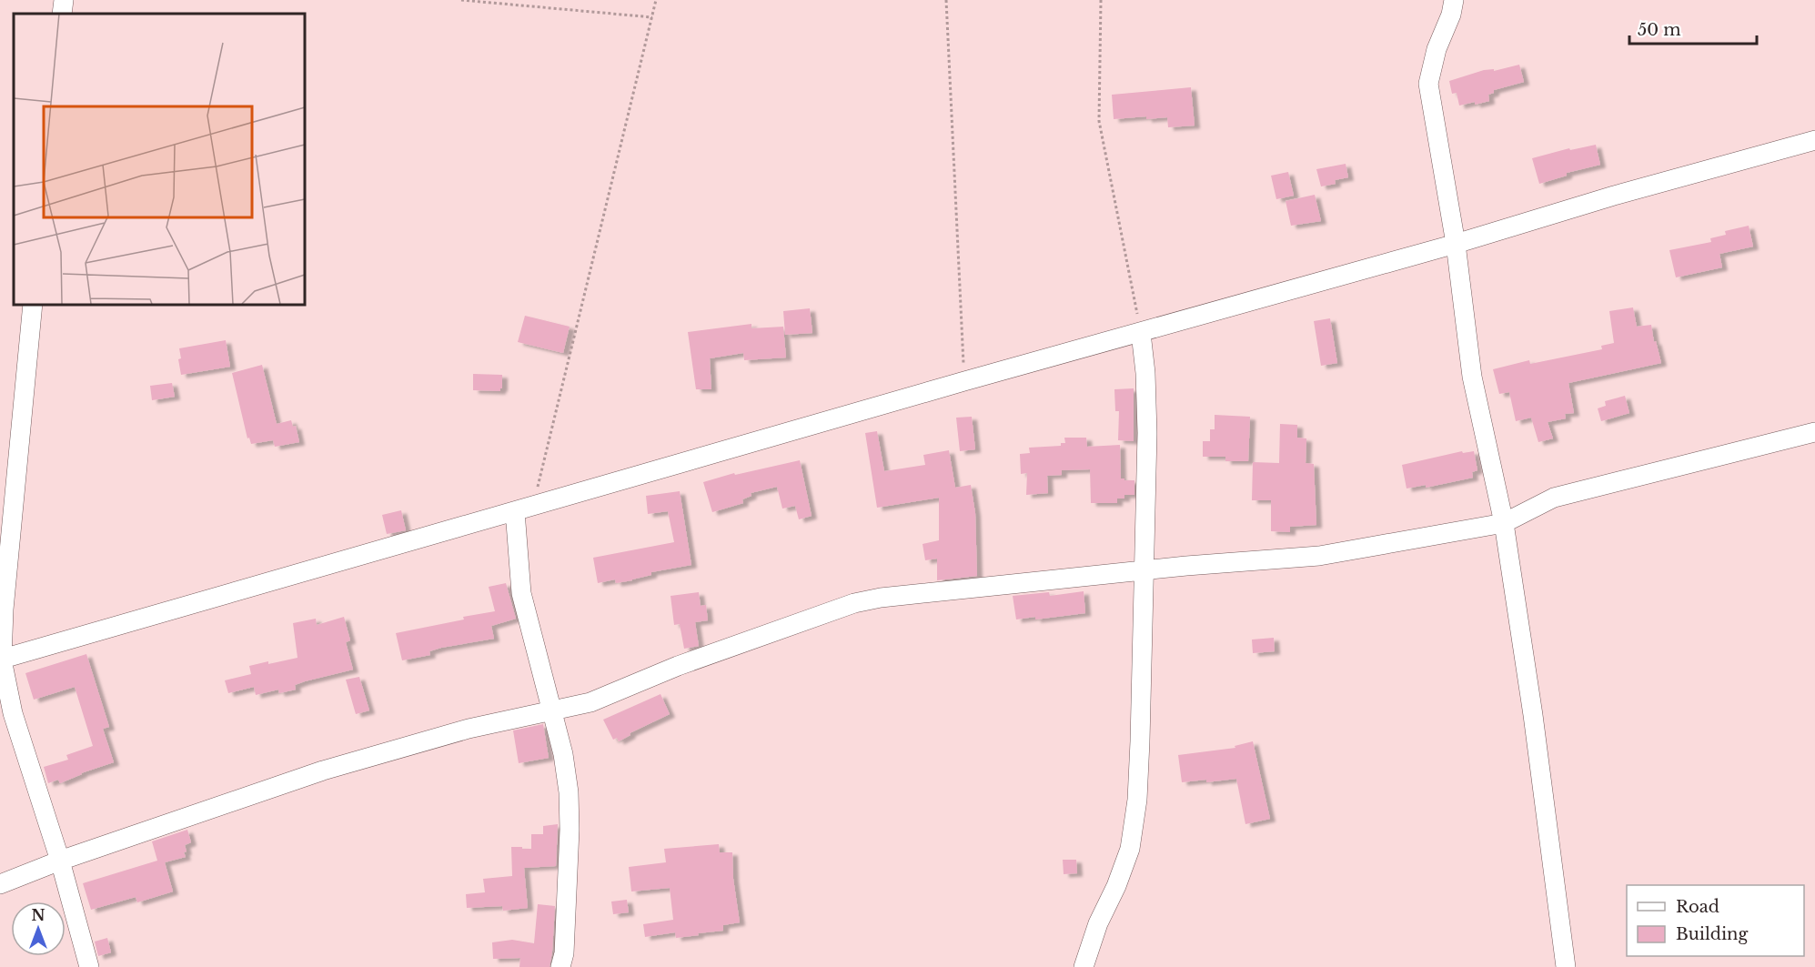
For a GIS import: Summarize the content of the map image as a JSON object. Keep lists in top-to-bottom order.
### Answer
{
  "legend": ["Road", "Building"],
  "scale_bar": "50 m",
  "north": "top"
}
